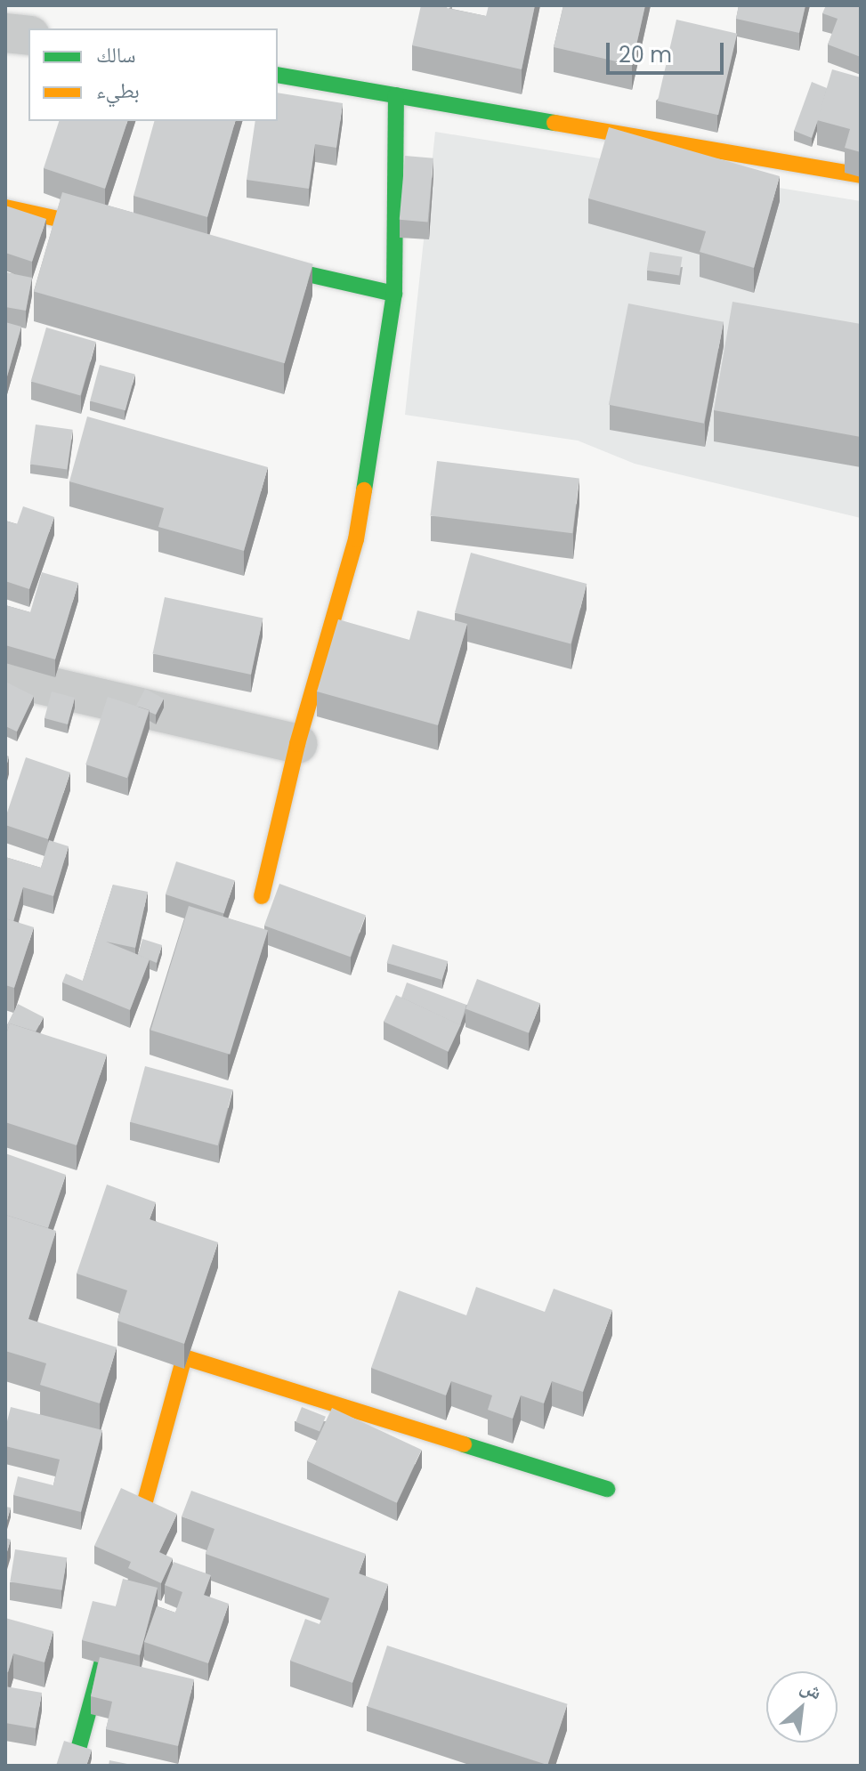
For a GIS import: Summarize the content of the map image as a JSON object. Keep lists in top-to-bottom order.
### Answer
{
  "legend": ["سالك", "بطيء"],
  "scale_bar": "20 m",
  "north": "top right"
}
